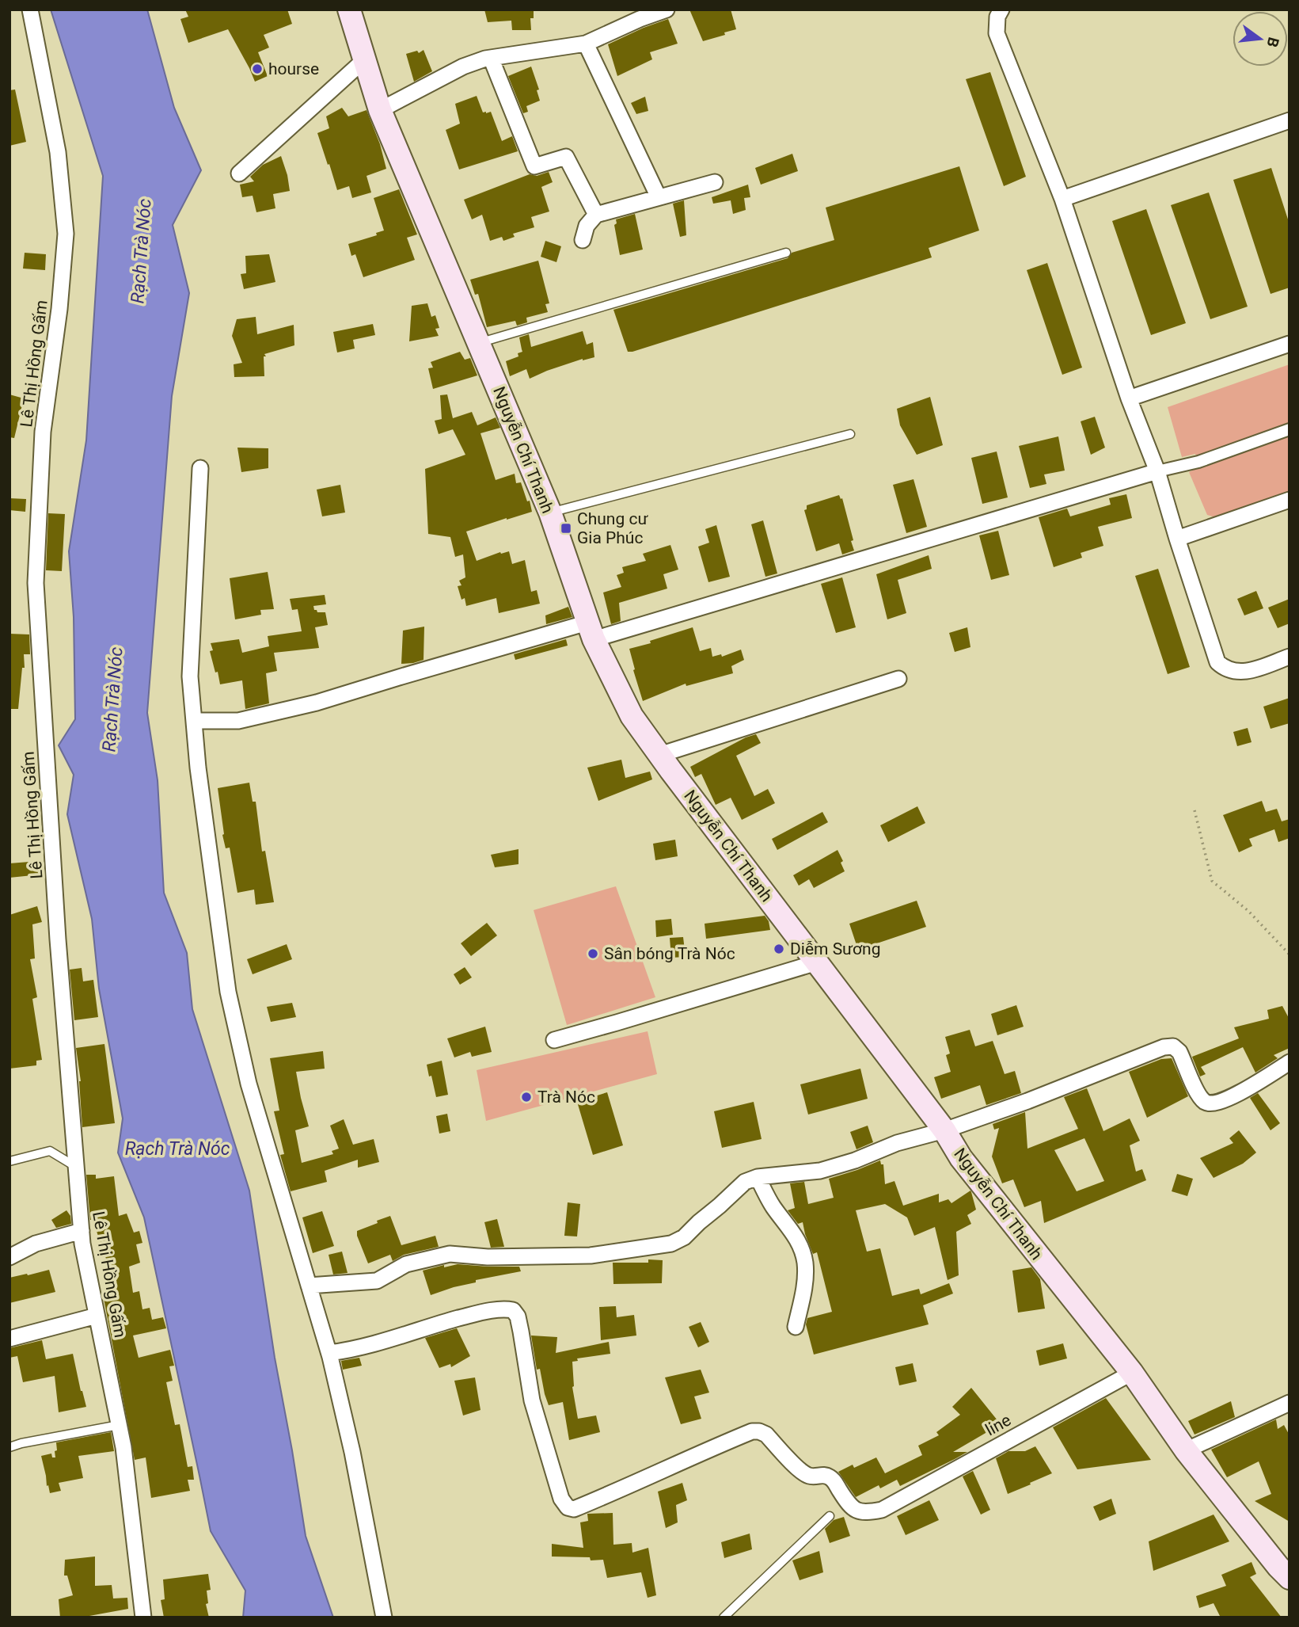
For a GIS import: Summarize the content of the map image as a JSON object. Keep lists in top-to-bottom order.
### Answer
{
  "streets": {
    "main road": ["Nguyễn Chí Thanh"],
    "street": ["Lê Thị Hồng Gấm", "line"]
  },
  "crossings": [
    ["Nguyễn Chí Thanh", "line"]
  ],
  "water": ["Rạch Trà Nóc"],
  "places": {
    "other": [
      "hourse",
      "Diễm Sương",
      "Sân bóng Trà Nóc",
      "Trà Nóc"
    ],
    "transit": ["Chung cư Gia Phúc"]
  },
  "north": "right"
}
